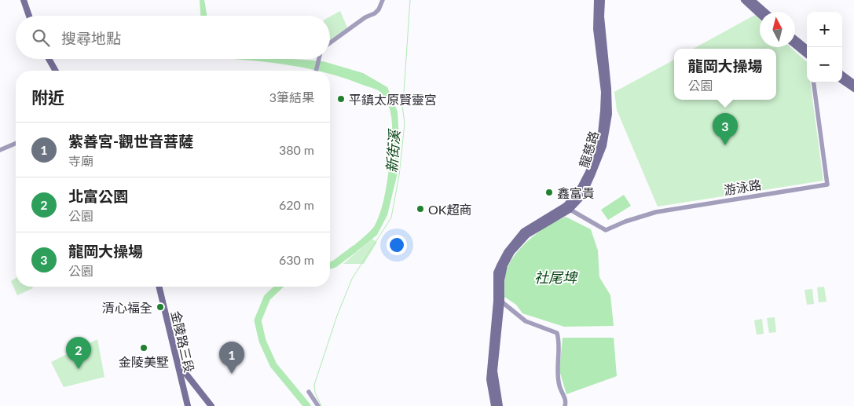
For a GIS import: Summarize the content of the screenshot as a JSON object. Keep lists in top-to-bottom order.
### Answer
{
  "streets": {
    "street": ["龍慈路", "游泳路", "金陵路三段"]
  },
  "crossings": [
    ["龍慈路", "游泳路"]
  ],
  "water": ["新街溪", "社尾埤"],
  "places": [
    "平鎮太原賢靈宮",
    "鑫富貴",
    "OK超商",
    "清心福全",
    "金陵美墅"
  ],
  "north": "top",
  "page": {
    "map_buttons": ["+", "−"],
    "search": "搜尋地點",
    "popup": ["龍岡大操場", "公園"],
    "heading": ["附近", "3筆結果"],
    "pins": ["3", "2", "1"],
    "list": [
      {
        "mark": "1",
        "name": "紫善宮-觀世音菩薩",
        "note": "寺廟",
        "value": "380 m"
      },
      {
        "mark": "2",
        "name": "北富公園",
        "note": "公園",
        "value": "620 m"
      },
      {
        "mark": "3",
        "name": "龍岡大操場",
        "note": "公園",
        "value": "630 m"
      }
    ]
  }
}
